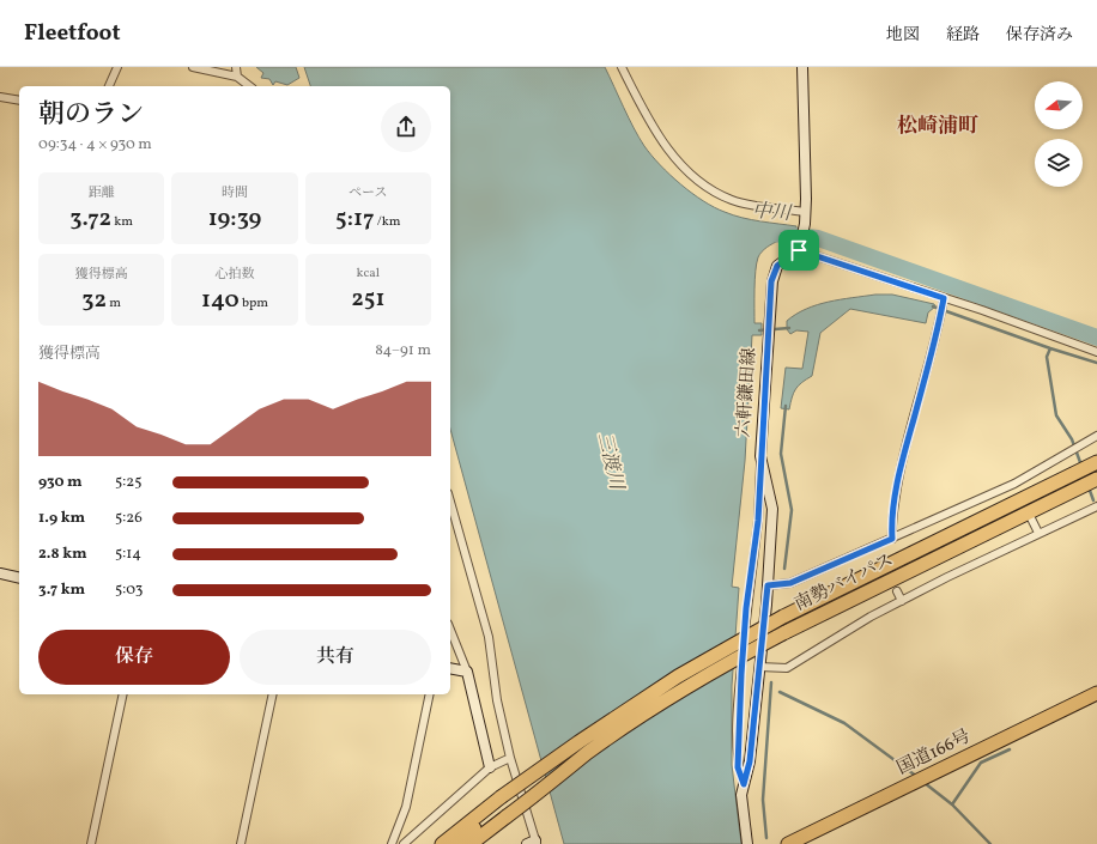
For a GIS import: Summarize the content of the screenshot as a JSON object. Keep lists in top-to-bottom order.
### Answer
{
  "streets": {
    "highway": ["南勢バイパス", "国道166号"],
    "main road": ["六軒鎌田線"]
  },
  "districts": ["松崎浦町"],
  "water": ["中川", "三渡川"],
  "north": "left",
  "page": {
    "header": "Fleetfoot",
    "nav": ["地図", "経路", "保存済み"],
    "heading": ["朝のラン", "09:34 · 4 × 930 m"],
    "stats": [
      ["距離", "3.72 km"],
      ["時間", "19:39"],
      ["ペース", "5:17 /km"],
      ["獲得標高", "32 m"],
      ["心拍数", "140 bpm"],
      ["kcal", "251"]
    ],
    "chart": ["獲得標高", "84–91 m"],
    "list": [
      {
        "name": "930 m",
        "note": "5:25"
      },
      {
        "name": "1.9 km",
        "note": "5:26"
      },
      {
        "name": "2.8 km",
        "note": "5:14"
      },
      {
        "name": "3.7 km",
        "note": "5:03"
      }
    ],
    "buttons": ["保存", "共有"]
  }
}
